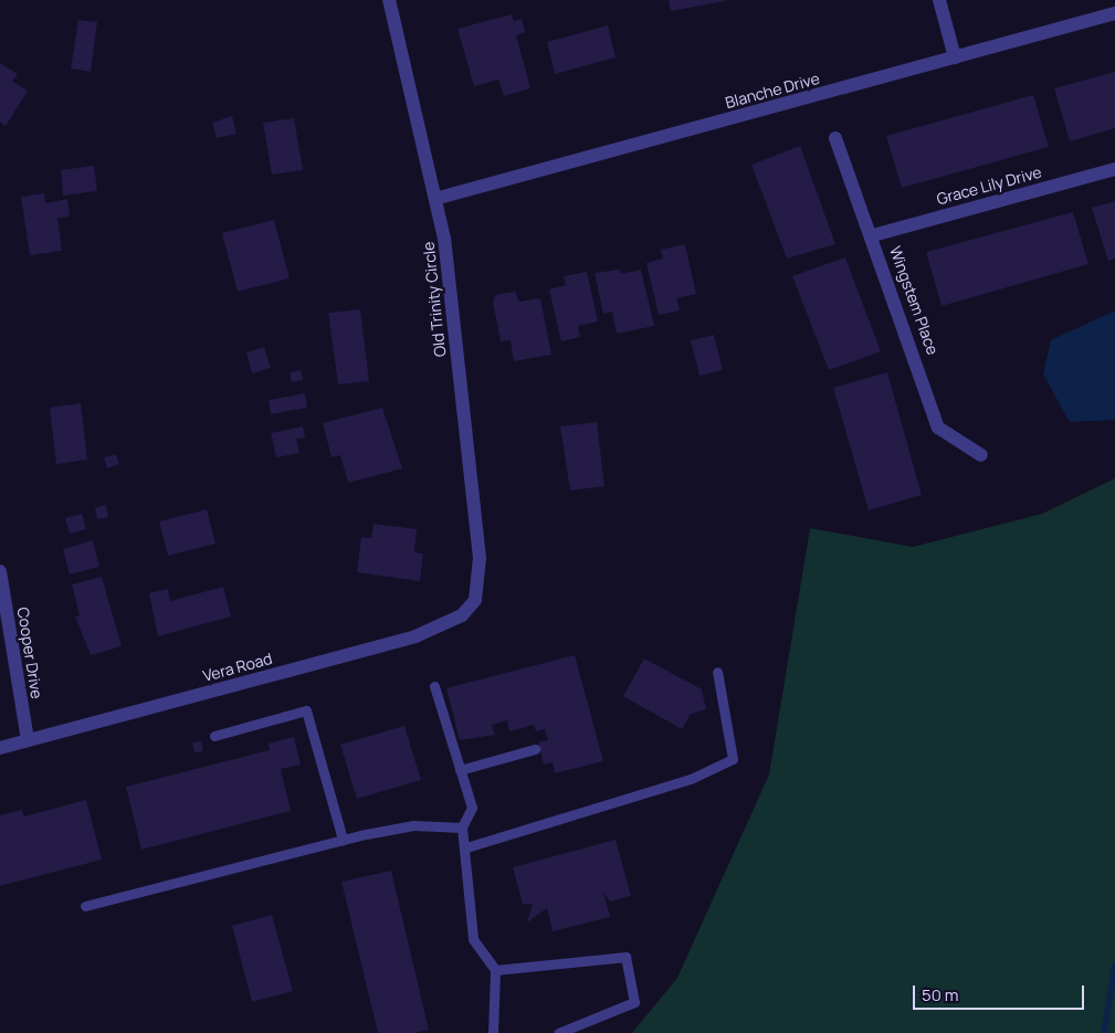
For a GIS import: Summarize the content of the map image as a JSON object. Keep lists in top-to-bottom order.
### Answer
{
  "streets": {
    "street": [
      "Blanche Drive",
      "Grace Lily Drive",
      "Old Trinity Circle",
      "Wingstem Place",
      "Cooper Drive",
      "Vera Road"
    ]
  },
  "crossings": [
    ["Blanche Drive", "Old Trinity Circle"],
    ["Grace Lily Drive", "Wingstem Place"],
    ["Old Trinity Circle", "Vera Road"],
    ["Cooper Drive", "Vera Road"]
  ],
  "scale_bar": "50 m"
}
